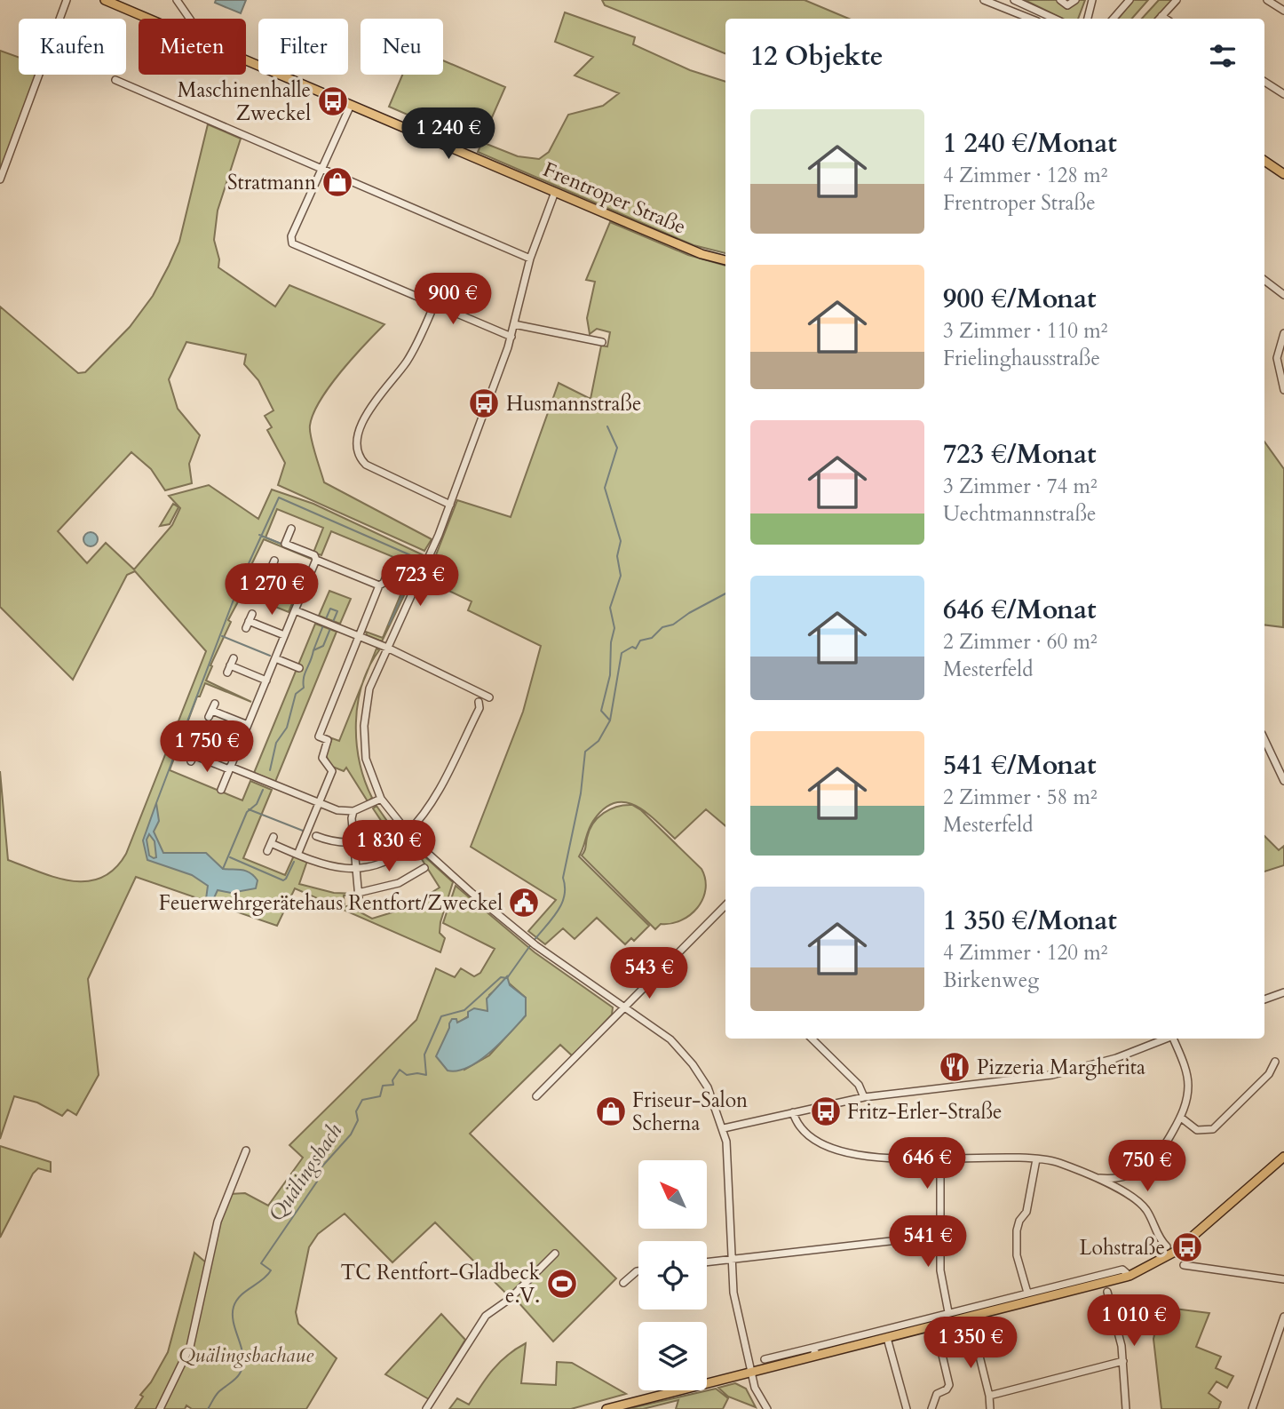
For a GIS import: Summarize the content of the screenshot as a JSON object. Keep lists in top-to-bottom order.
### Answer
{
  "streets": {
    "main road": ["Frentroper Straße"]
  },
  "water": ["Quälingsbach"],
  "parks": ["Quälingsbachaue"],
  "places": {
    "bus stop": [
      "Maschinenhalle Zweckel",
      "Husmannstraße",
      "Fritz-Erler-Straße",
      "Lohstraße"
    ],
    "shop": ["Stratmann", "Friseur-Salon Scherna"],
    "public building": ["Feuerwehrgerätehaus Rentfort/Zweckel"],
    "restaurant": ["Pizzeria Margherita"],
    "sports": ["TC Rentfort-Gladbeck e.V."]
  },
  "north": "top left",
  "page": {
    "chip": [
      "Kaufen",
      "Mieten",
      "Filter",
      "Neu"
    ],
    "heading": "12 Objekte",
    "list": [
      {
        "name": "1 240 €/Monat",
        "note": "4 Zimmer · 128 m² · Frentroper Straße"
      },
      {
        "name": "900 €/Monat",
        "note": "3 Zimmer · 110 m² · Frielinghausstraße"
      },
      {
        "name": "723 €/Monat",
        "note": "3 Zimmer · 74 m² · Uechtmannstraße"
      },
      {
        "name": "646 €/Monat",
        "note": "2 Zimmer · 60 m² · Mesterfeld"
      },
      {
        "name": "541 €/Monat",
        "note": "2 Zimmer · 58 m² · Mesterfeld"
      },
      {
        "name": "1 350 €/Monat",
        "note": "4 Zimmer · 120 m² · Birkenweg"
      }
    ],
    "price": [
      "1 240 €",
      "900 €",
      "723 €",
      "1 270 €",
      "1 750 €",
      "1 830 €",
      "543 €",
      "646 €",
      "750 €",
      "541 €",
      "1 010 €",
      "1 350 €"
    ]
  }
}
